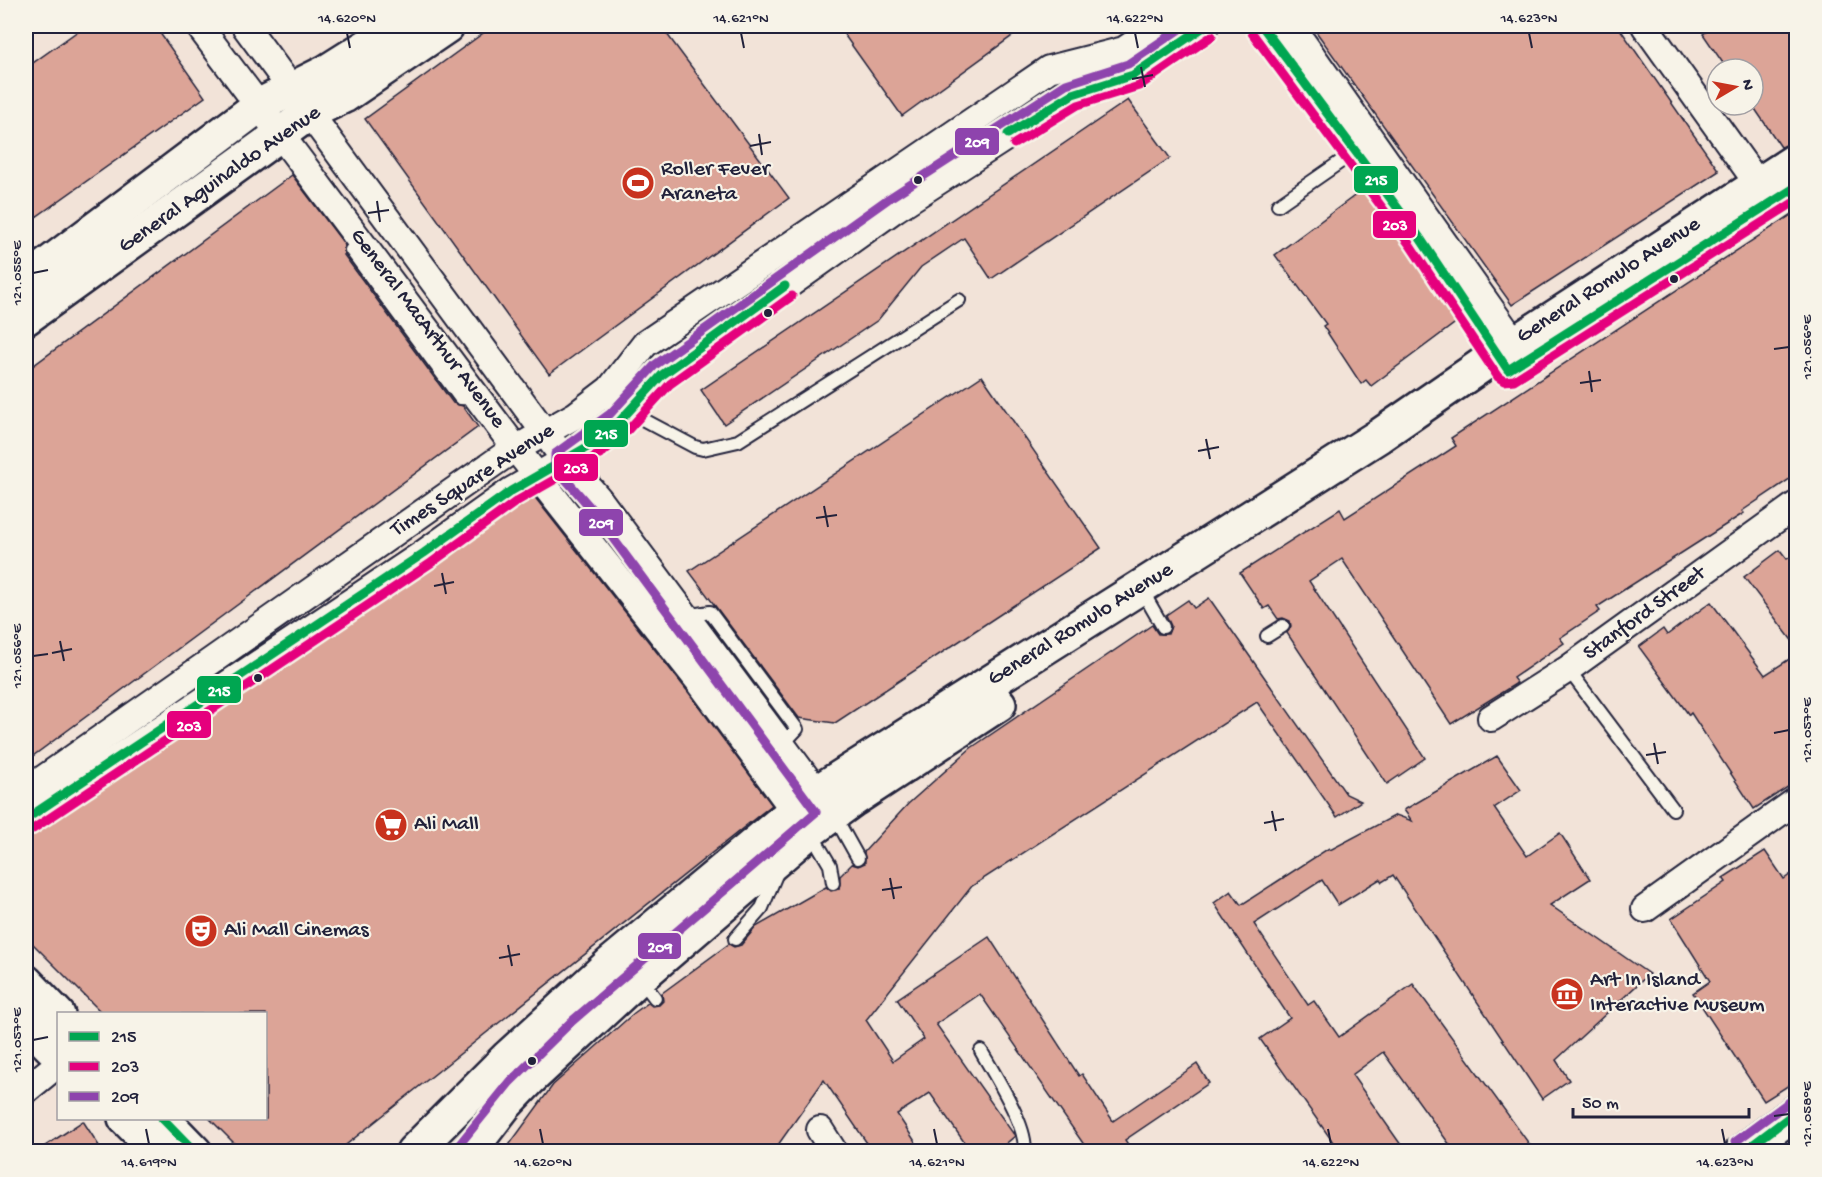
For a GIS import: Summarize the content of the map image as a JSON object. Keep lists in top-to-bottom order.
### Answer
{
  "streets": {
    "street": [
      "General Aguinaldo Avenue",
      "General Romulo Avenue",
      "General MacArthur Avenue",
      "Times Square Avenue",
      "Stanford Street"
    ]
  },
  "crossings": [
    ["General Aguinaldo Avenue", "General MacArthur Avenue"],
    ["General Romulo Avenue", "General MacArthur Avenue"],
    ["General MacArthur Avenue", "Times Square Avenue"]
  ],
  "places": {
    "sports": ["Roller Fever Araneta"],
    "supermarket": ["Ali Mall"],
    "theatre": ["Ali Mall Cinemas"],
    "museum": ["Art In Island Interactive Museum"]
  },
  "lines": ["transit line 215", "transit line 209", "transit line 203"],
  "legend": ["215", "203", "209"],
  "scale_bar": "50 m",
  "north": "right",
  "coordinates": [
    "14.620°N",
    "14.621°N",
    "14.622°N",
    "14.623°N",
    "121.055°E",
    "121.056°E",
    "121.057°E",
    "121.058°E",
    "14.619°N"
  ]
}
